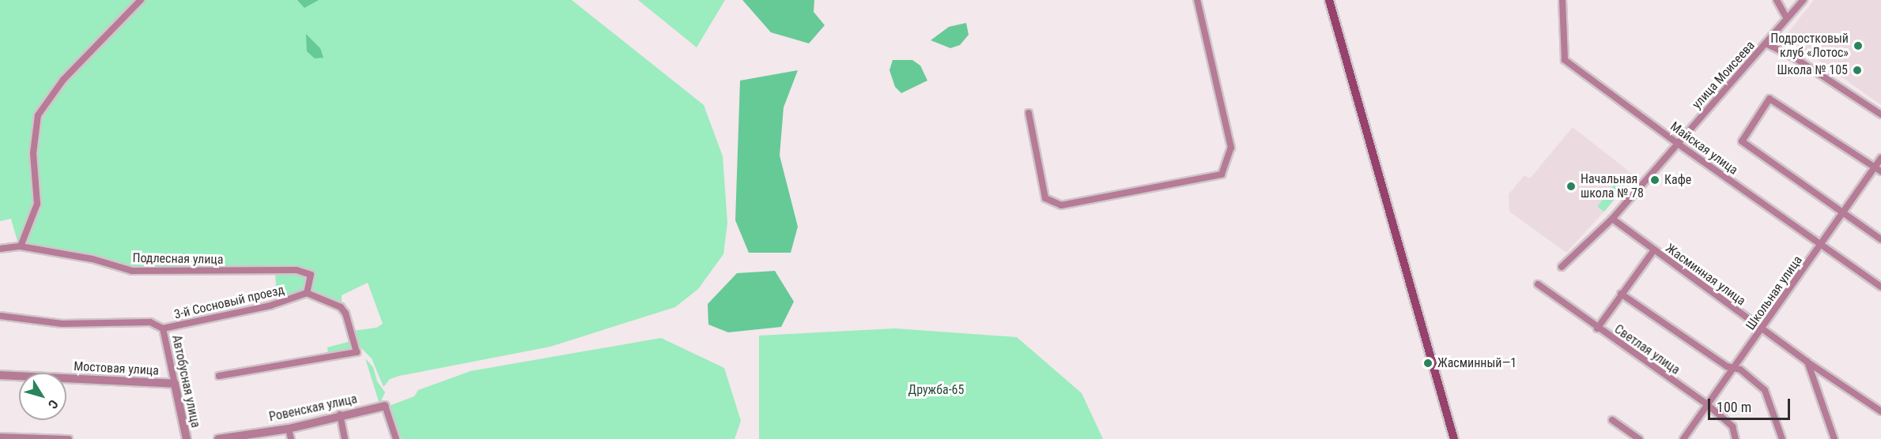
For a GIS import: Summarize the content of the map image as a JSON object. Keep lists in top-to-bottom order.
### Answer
{
  "streets": {
    "street": [
      "улица Моисеева",
      "Майская улица",
      "Подлесная улица",
      "Жасминная улица",
      "Школьная улица",
      "3-й Сосновый проезд",
      "Светлая улица",
      "Мостовая улица",
      "Автобусная улица",
      "Ровенская улица"
    ]
  },
  "crossings": [
    ["улица Моисеева", "Майская улица"],
    ["улица Моисеева", "Жасминная улица"],
    ["Майская улица", "Школьная улица"],
    ["Подлесная улица", "3-й Сосновый проезд"],
    ["Жасминная улица", "Школьная улица"],
    ["Школьная улица", "Светлая улица"],
    ["3-й Сосновый проезд", "Автобусная улица"],
    ["Мостовая улица", "Автобусная улица"]
  ],
  "parks": ["Дружба-65"],
  "places": [
    "Подростковый клуб «Лотос»",
    "Школа № 105",
    "Кафе",
    "Начальная школа № 78",
    "Жасминный—1"
  ],
  "scale_bar": "100 m",
  "north": "bottom right"
}
